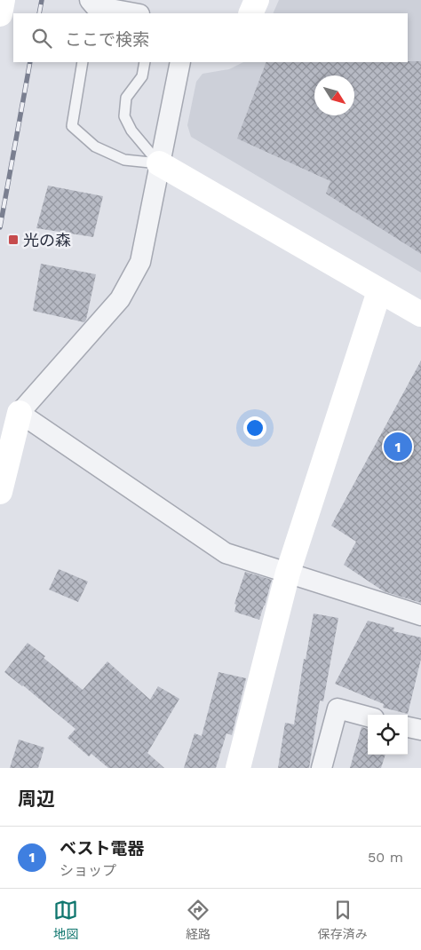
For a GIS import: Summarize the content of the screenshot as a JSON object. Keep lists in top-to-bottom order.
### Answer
{
  "places": {
    "transit": ["光の森"]
  },
  "north": "bottom right",
  "page": {
    "search": "ここで検索",
    "pins": "1",
    "heading": "周辺",
    "list": [
      {
        "mark": "1",
        "name": "ベスト電器",
        "note": "ショップ",
        "value": "50 m"
      }
    ],
    "nav": ["地図", "経路", "保存済み"]
  }
}
